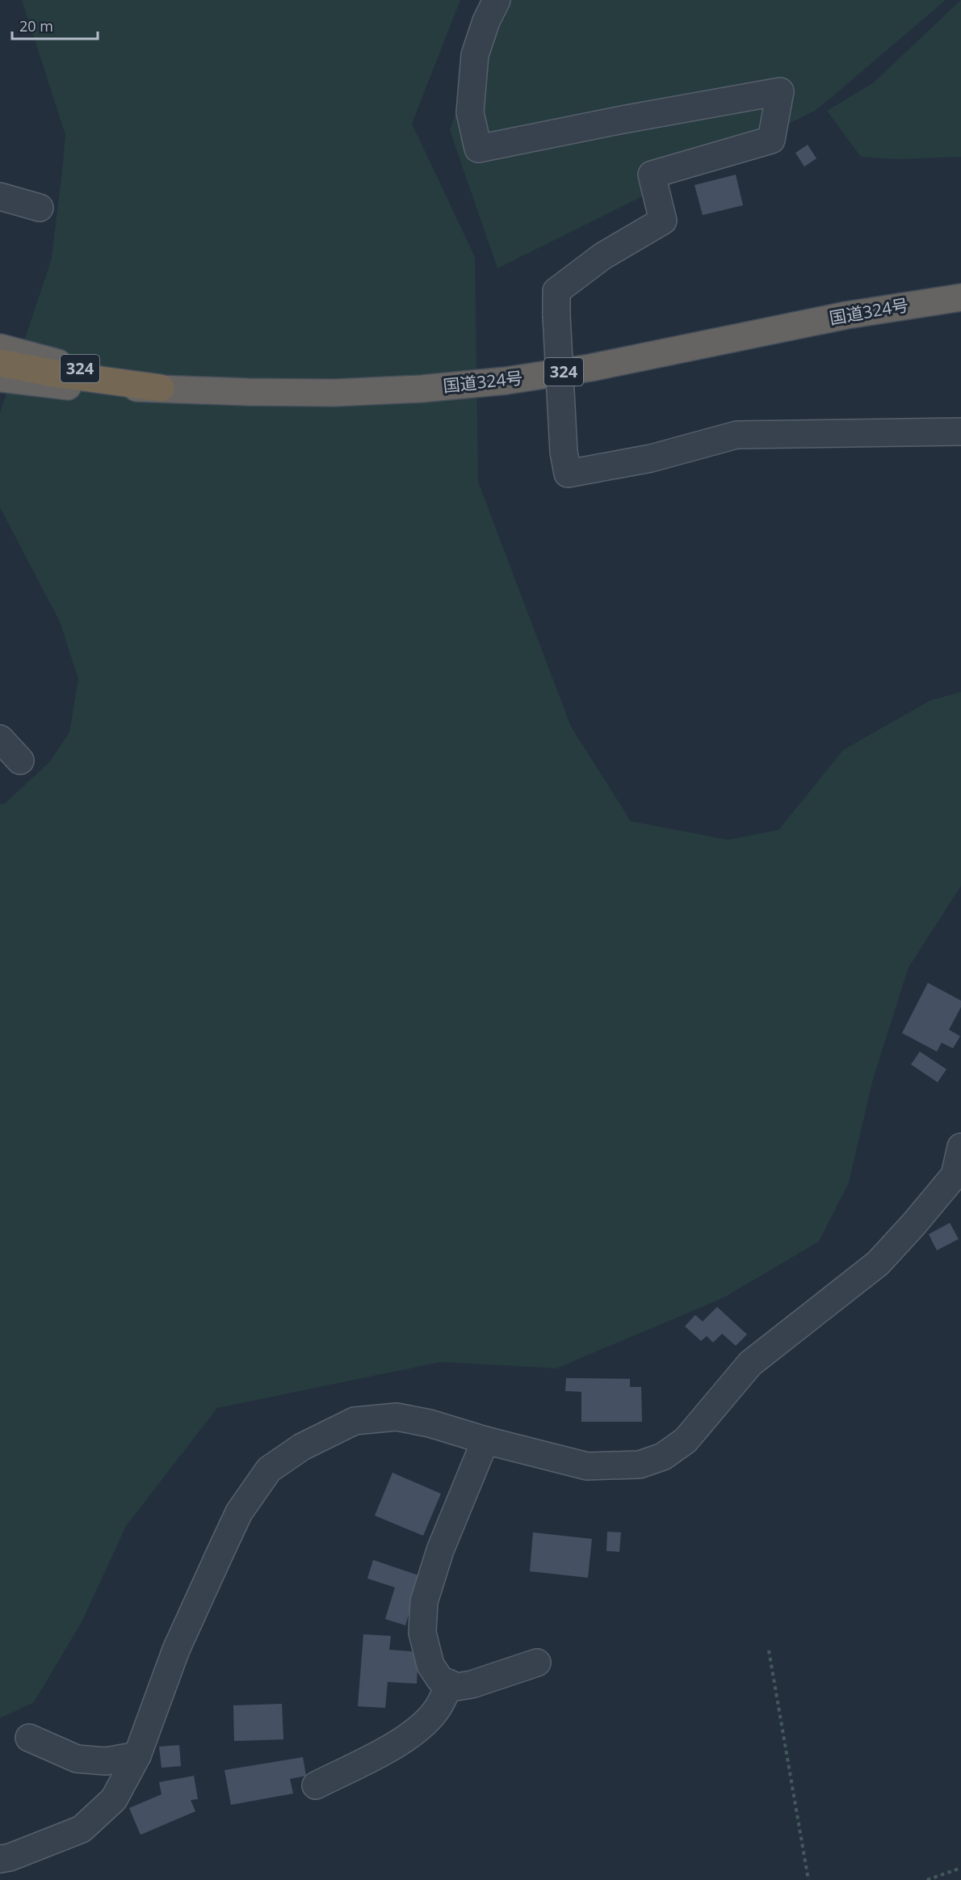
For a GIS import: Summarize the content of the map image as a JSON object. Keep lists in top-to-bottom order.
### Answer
{
  "streets": {
    "highway": ["国道324号", "324"]
  },
  "crossings": [
    ["国道324号", "324"]
  ],
  "scale_bar": "20 m"
}
